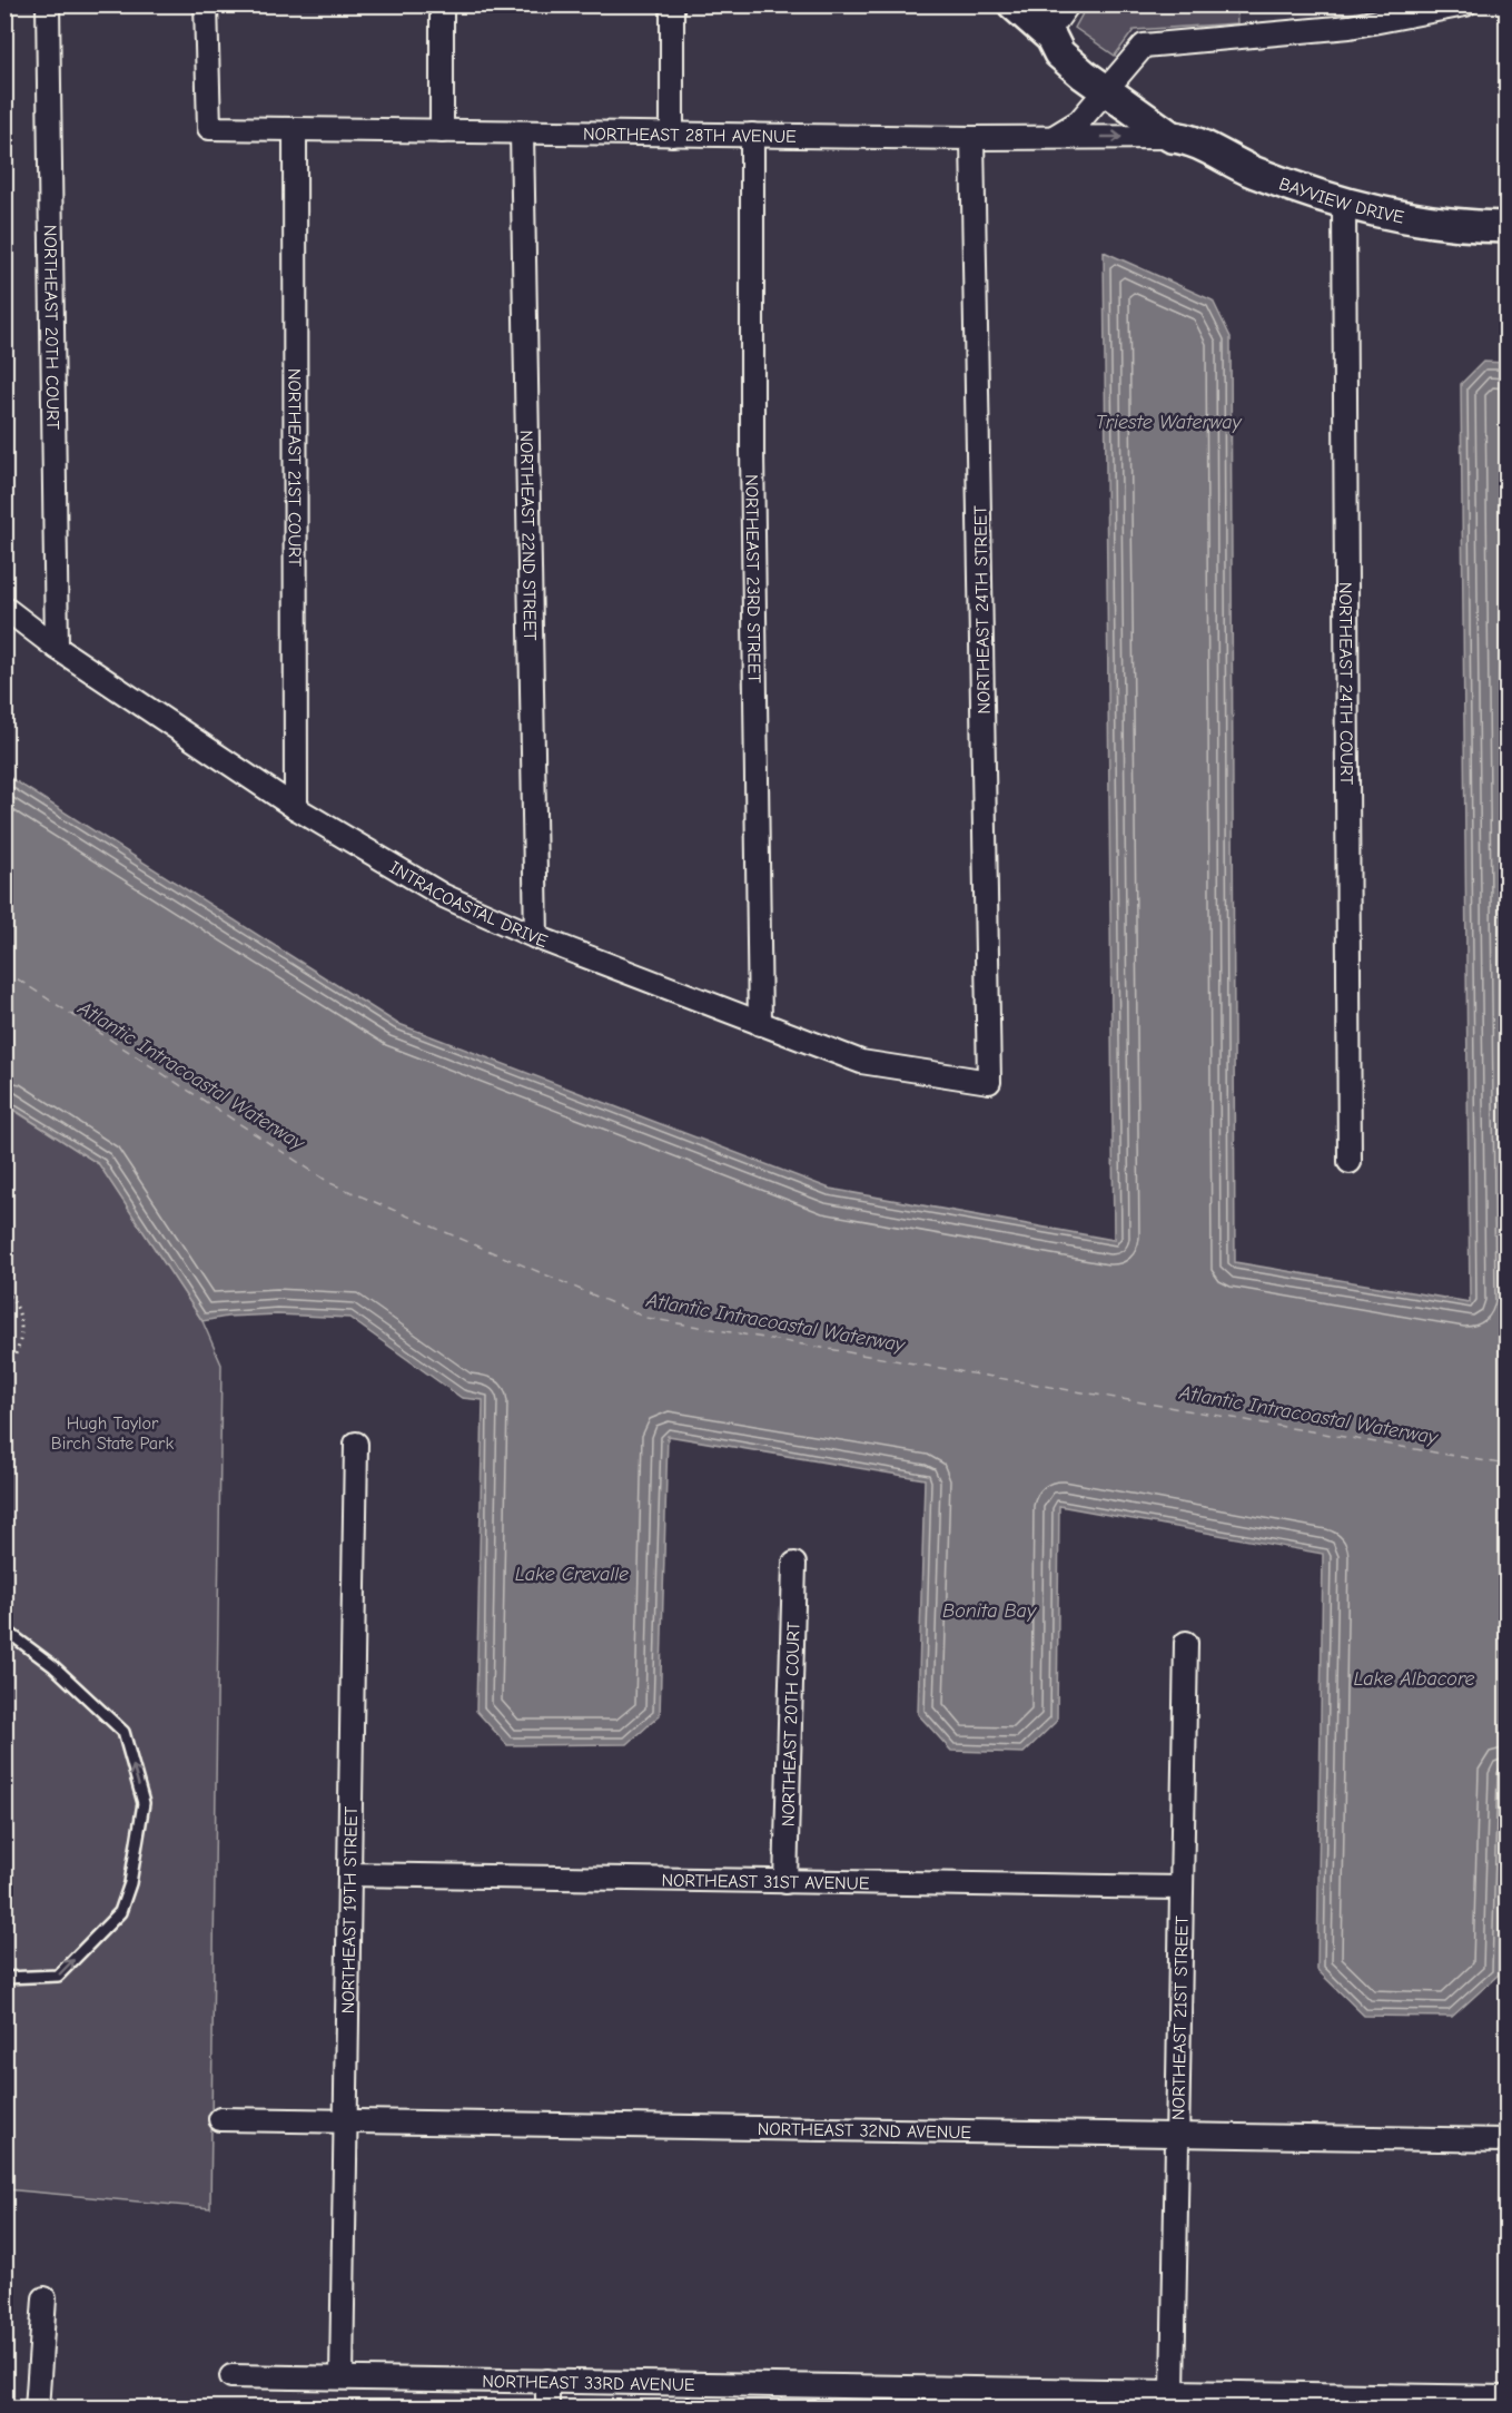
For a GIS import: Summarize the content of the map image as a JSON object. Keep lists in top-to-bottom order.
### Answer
{
  "streets": {
    "street": [
      "NORTHEAST 28TH AVENUE",
      "BAYVIEW DRIVE",
      "NORTHEAST 20TH COURT",
      "NORTHEAST 21ST COURT",
      "NORTHEAST 22ND STREET",
      "NORTHEAST 23RD STREET",
      "NORTHEAST 24TH STREET",
      "NORTHEAST 24TH COURT",
      "INTRACOASTAL DRIVE",
      "NORTHEAST 31ST AVENUE",
      "NORTHEAST 19TH STREET",
      "NORTHEAST 21ST STREET",
      "NORTHEAST 32ND AVENUE",
      "NORTHEAST 33RD AVENUE"
    ]
  },
  "crossings": [
    ["NORTHEAST 28TH AVENUE", "BAYVIEW DRIVE"],
    ["NORTHEAST 28TH AVENUE", "NORTHEAST 21ST COURT"],
    ["NORTHEAST 28TH AVENUE", "NORTHEAST 22ND STREET"],
    ["NORTHEAST 28TH AVENUE", "NORTHEAST 23RD STREET"],
    ["NORTHEAST 28TH AVENUE", "NORTHEAST 24TH STREET"],
    ["BAYVIEW DRIVE", "NORTHEAST 24TH COURT"],
    ["NORTHEAST 20TH COURT", "INTRACOASTAL DRIVE"],
    ["NORTHEAST 20TH COURT", "NORTHEAST 31ST AVENUE"],
    ["NORTHEAST 21ST COURT", "INTRACOASTAL DRIVE"],
    ["NORTHEAST 22ND STREET", "INTRACOASTAL DRIVE"],
    ["NORTHEAST 23RD STREET", "INTRACOASTAL DRIVE"],
    ["NORTHEAST 24TH STREET", "INTRACOASTAL DRIVE"],
    ["NORTHEAST 31ST AVENUE", "NORTHEAST 19TH STREET"],
    ["NORTHEAST 31ST AVENUE", "NORTHEAST 21ST STREET"],
    ["NORTHEAST 19TH STREET", "NORTHEAST 32ND AVENUE"],
    ["NORTHEAST 19TH STREET", "NORTHEAST 33RD AVENUE"],
    ["NORTHEAST 21ST STREET", "NORTHEAST 32ND AVENUE"],
    ["NORTHEAST 21ST STREET", "NORTHEAST 33RD AVENUE"]
  ],
  "water": [
    "Trieste Waterway",
    "Atlantic Intracoastal Waterway",
    "Lake Crevalle",
    "Bonita Bay",
    "Lake Albacore"
  ],
  "parks": ["Hugh Taylor Birch State Park"]
}
